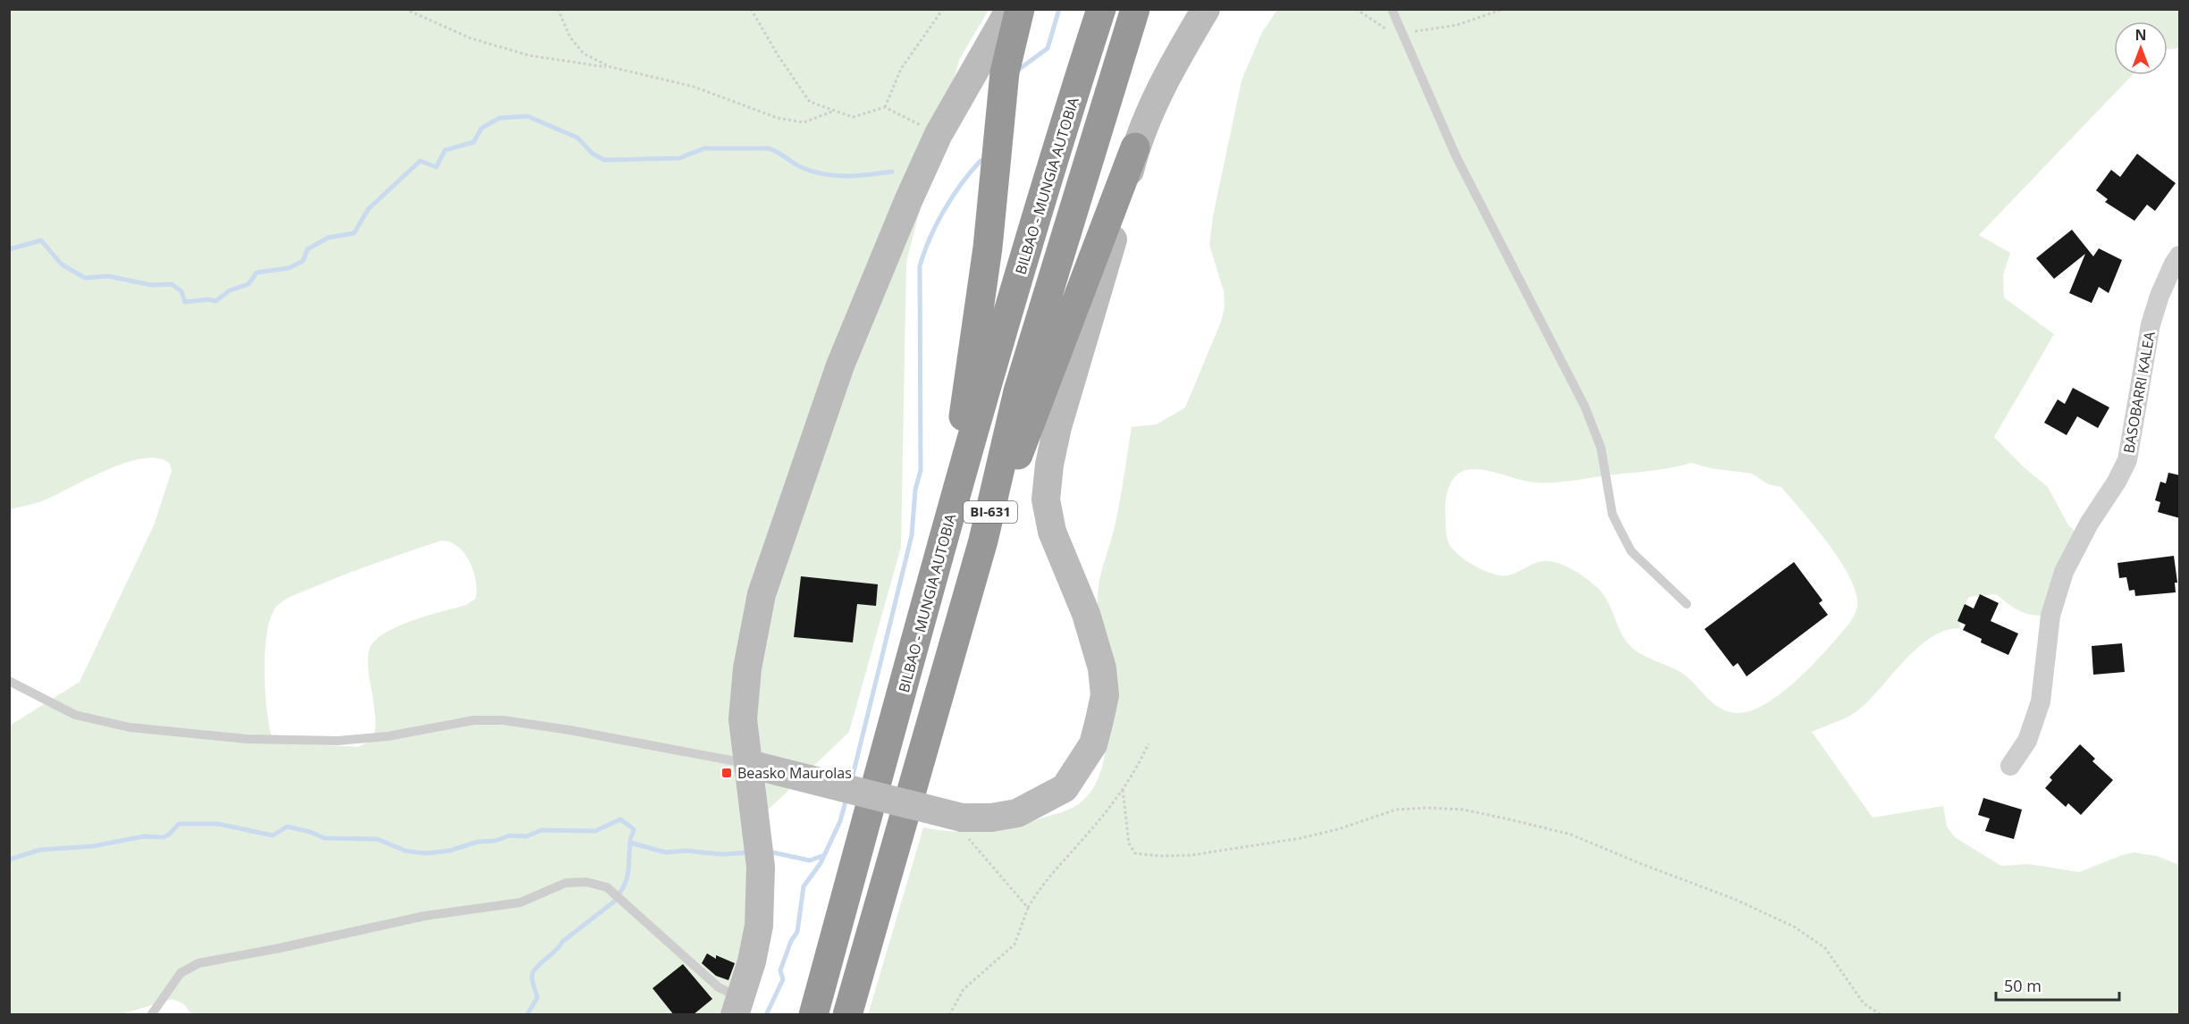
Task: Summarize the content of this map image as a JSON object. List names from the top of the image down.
{
  "streets": {
    "highway": ["BILBAO - MUNGIA AUTOBIA", "BI-631"],
    "street": ["BASOBARRI KALEA"]
  },
  "places": {
    "transit": ["Beasko Maurolas"]
  },
  "scale_bar": "50 m",
  "north": "top"
}
